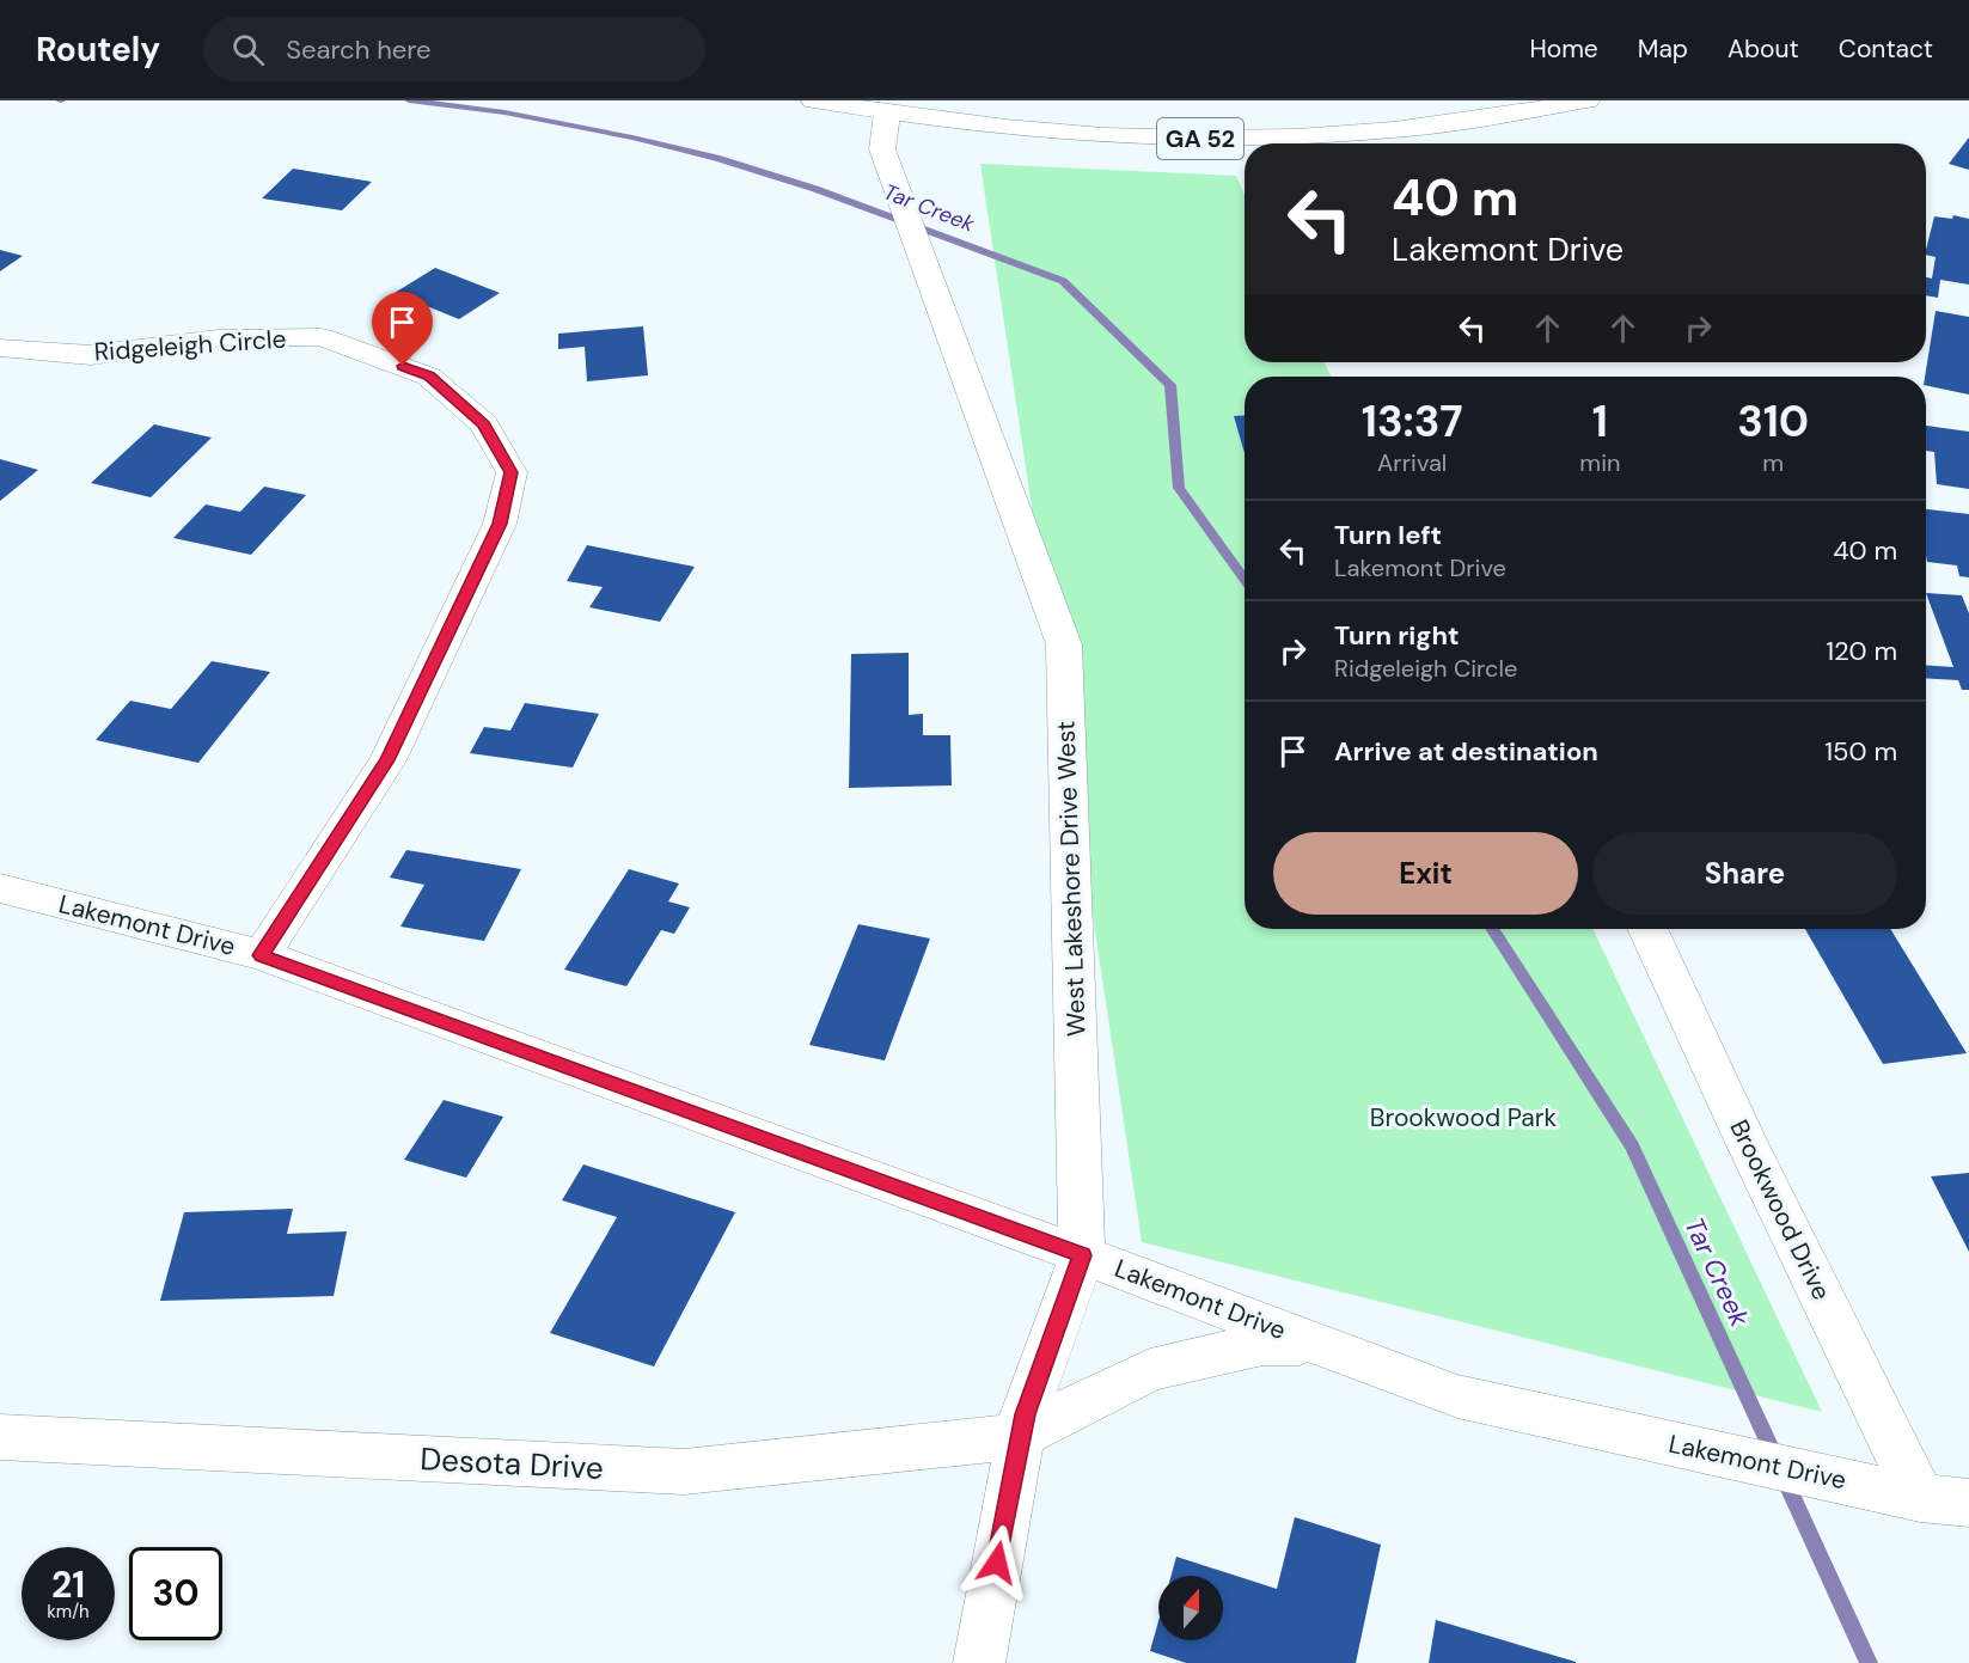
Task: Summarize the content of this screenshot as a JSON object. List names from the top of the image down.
{
  "streets": {
    "street": [
      "GA 52",
      "Ridgeleigh Circle",
      "West Lakeshore Drive West",
      "Lakemont Drive",
      "Brookwood Drive",
      "Desota Drive"
    ]
  },
  "crossings": [
    ["GA 52", "West Lakeshore Drive West"],
    ["Ridgeleigh Circle", "Lakemont Drive"],
    ["West Lakeshore Drive West", "Lakemont Drive"],
    ["West Lakeshore Drive West", "Desota Drive"],
    ["Lakemont Drive", "Brookwood Drive"]
  ],
  "water": ["Tar Creek"],
  "parks": ["Brookwood Park"],
  "north": "top",
  "page": {
    "header": "Routely",
    "search": "Search here",
    "nav": [
      "Home",
      "Map",
      "About",
      "Contact"
    ],
    "turn": ["40 m", "Lakemont Drive"],
    "eta": [
      "13:37",
      "Arrival",
      "1",
      "min",
      "310",
      "m"
    ],
    "list": [
      {
        "name": "Turn left",
        "note": "Lakemont Drive",
        "value": "40 m"
      },
      {
        "name": "Turn right",
        "note": "Ridgeleigh Circle",
        "value": "120 m"
      },
      {
        "name": "Arrive at destination",
        "value": "150 m"
      }
    ],
    "buttons": ["Exit", "Share"],
    "speed": "21 km/h",
    "limit": "30"
  }
}
